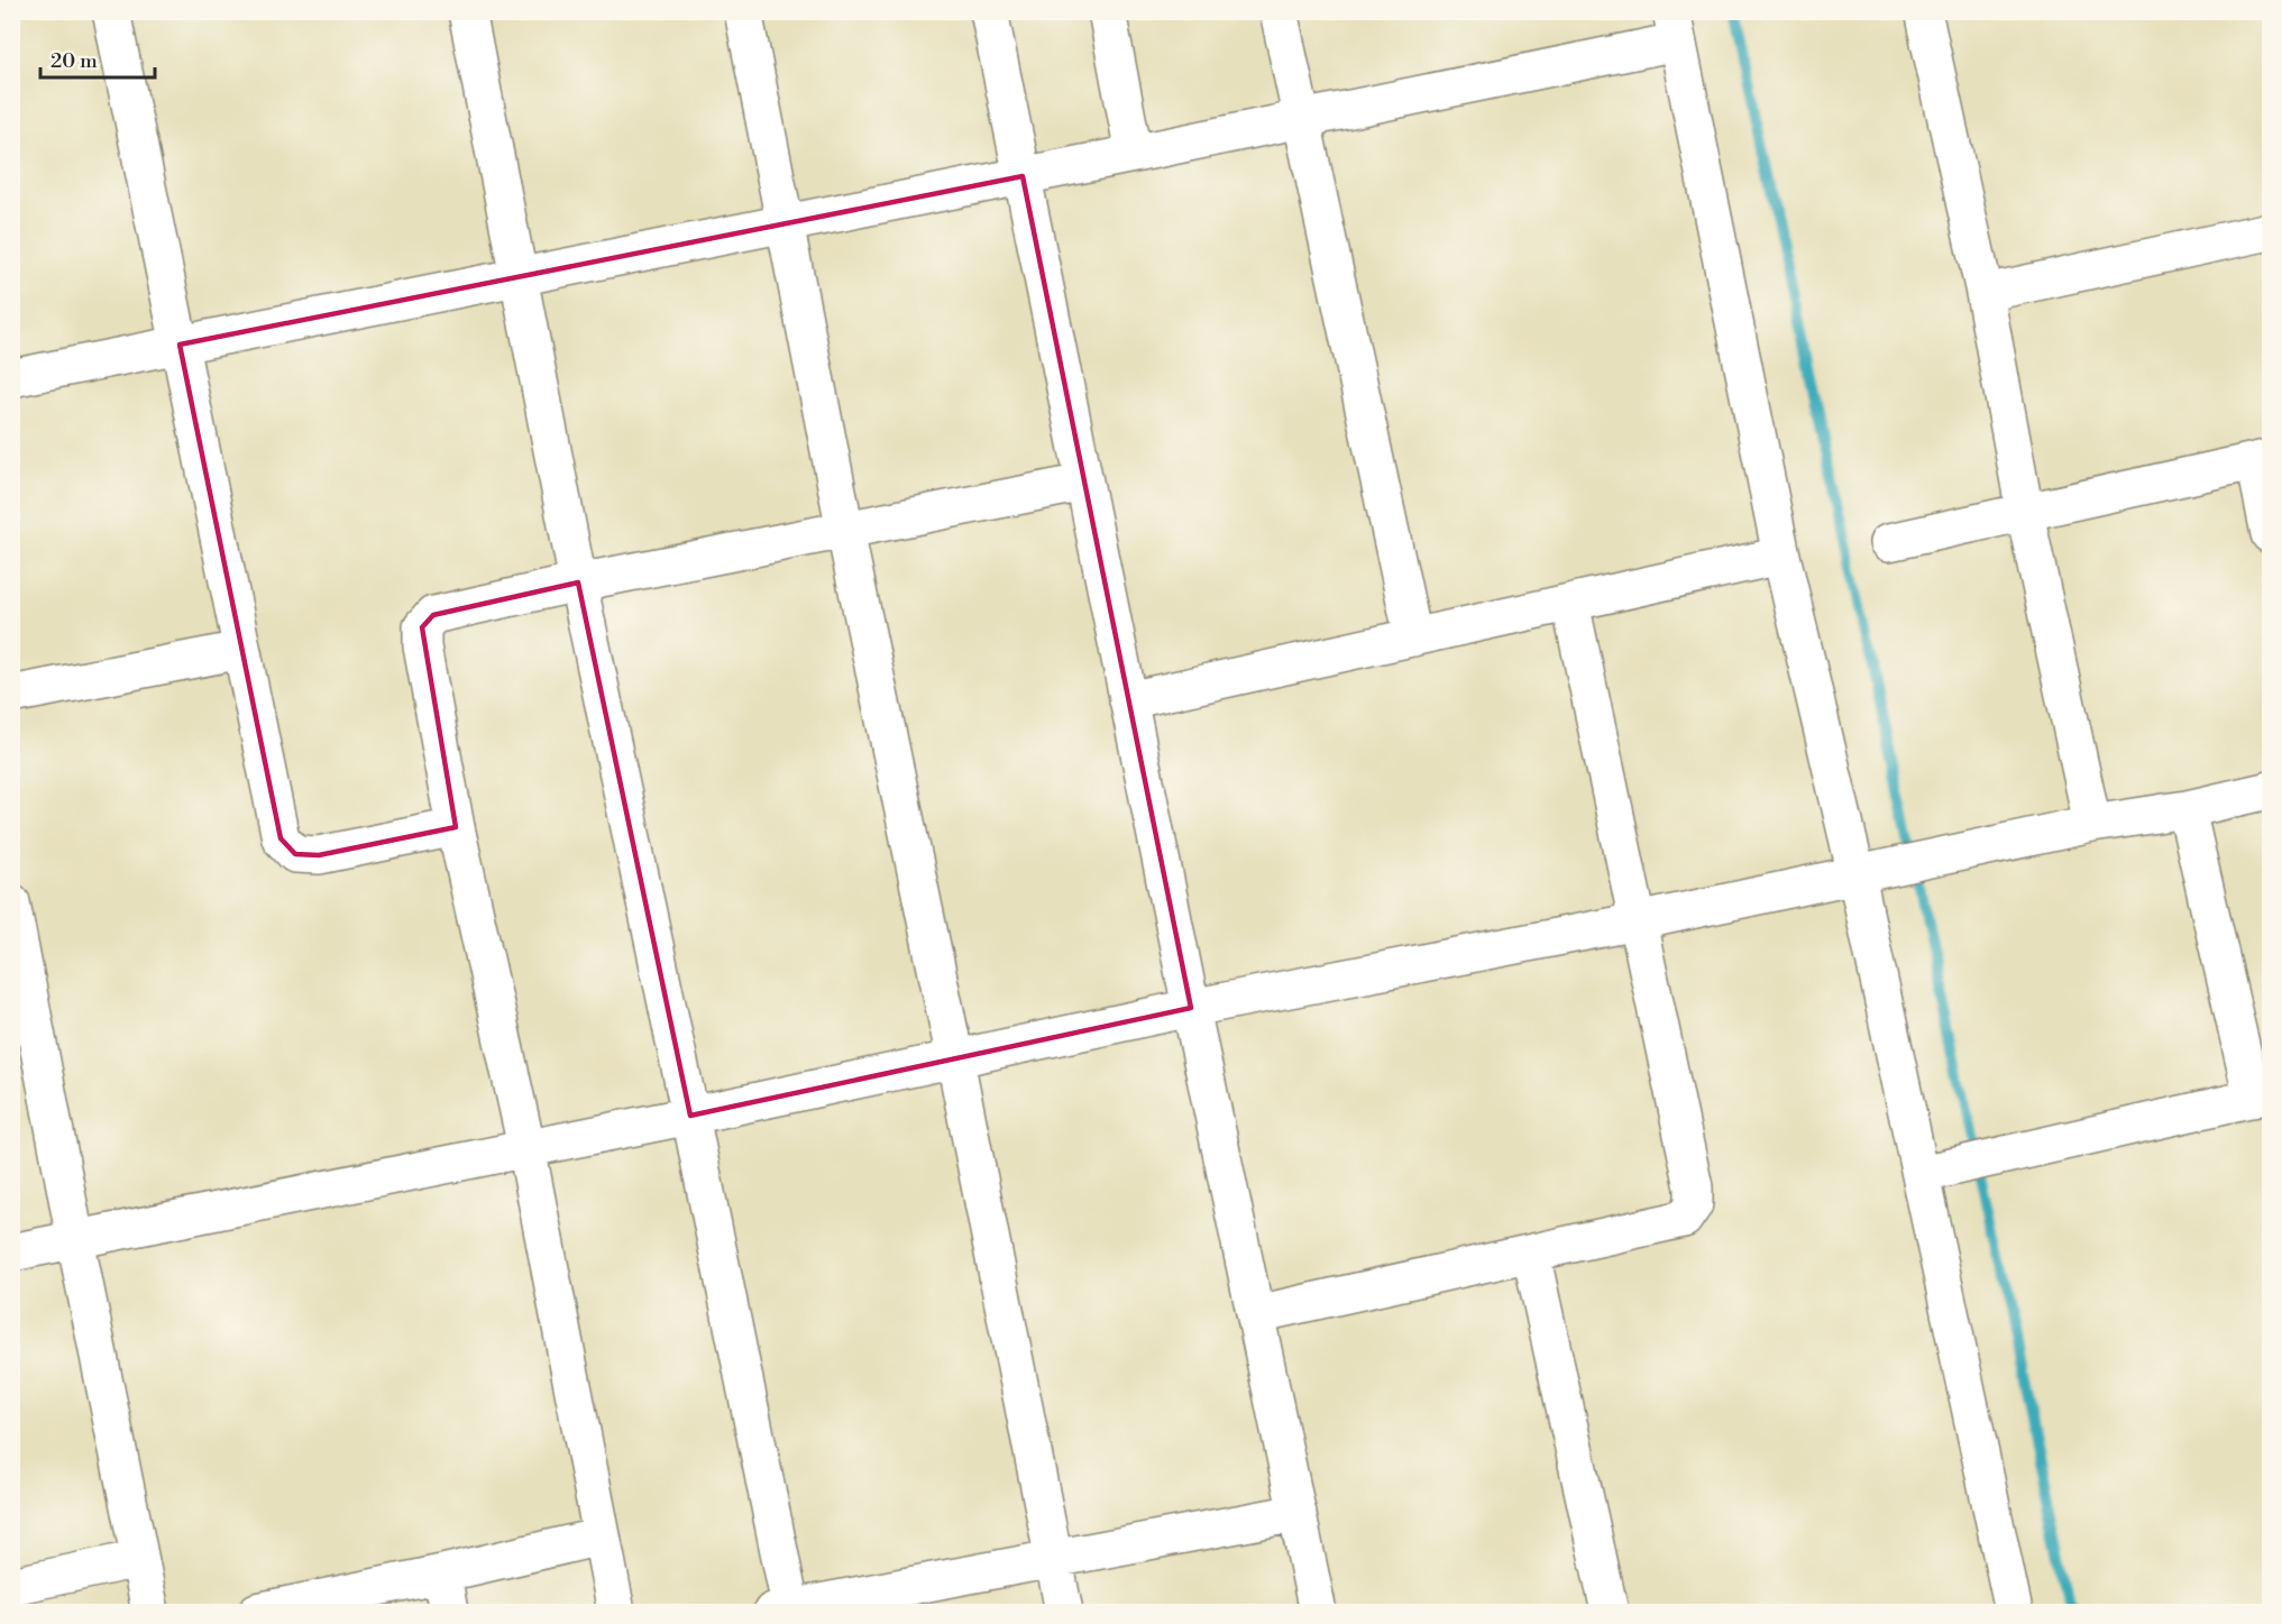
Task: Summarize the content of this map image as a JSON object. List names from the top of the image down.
{
  "scale_bar": "20 m"
}
